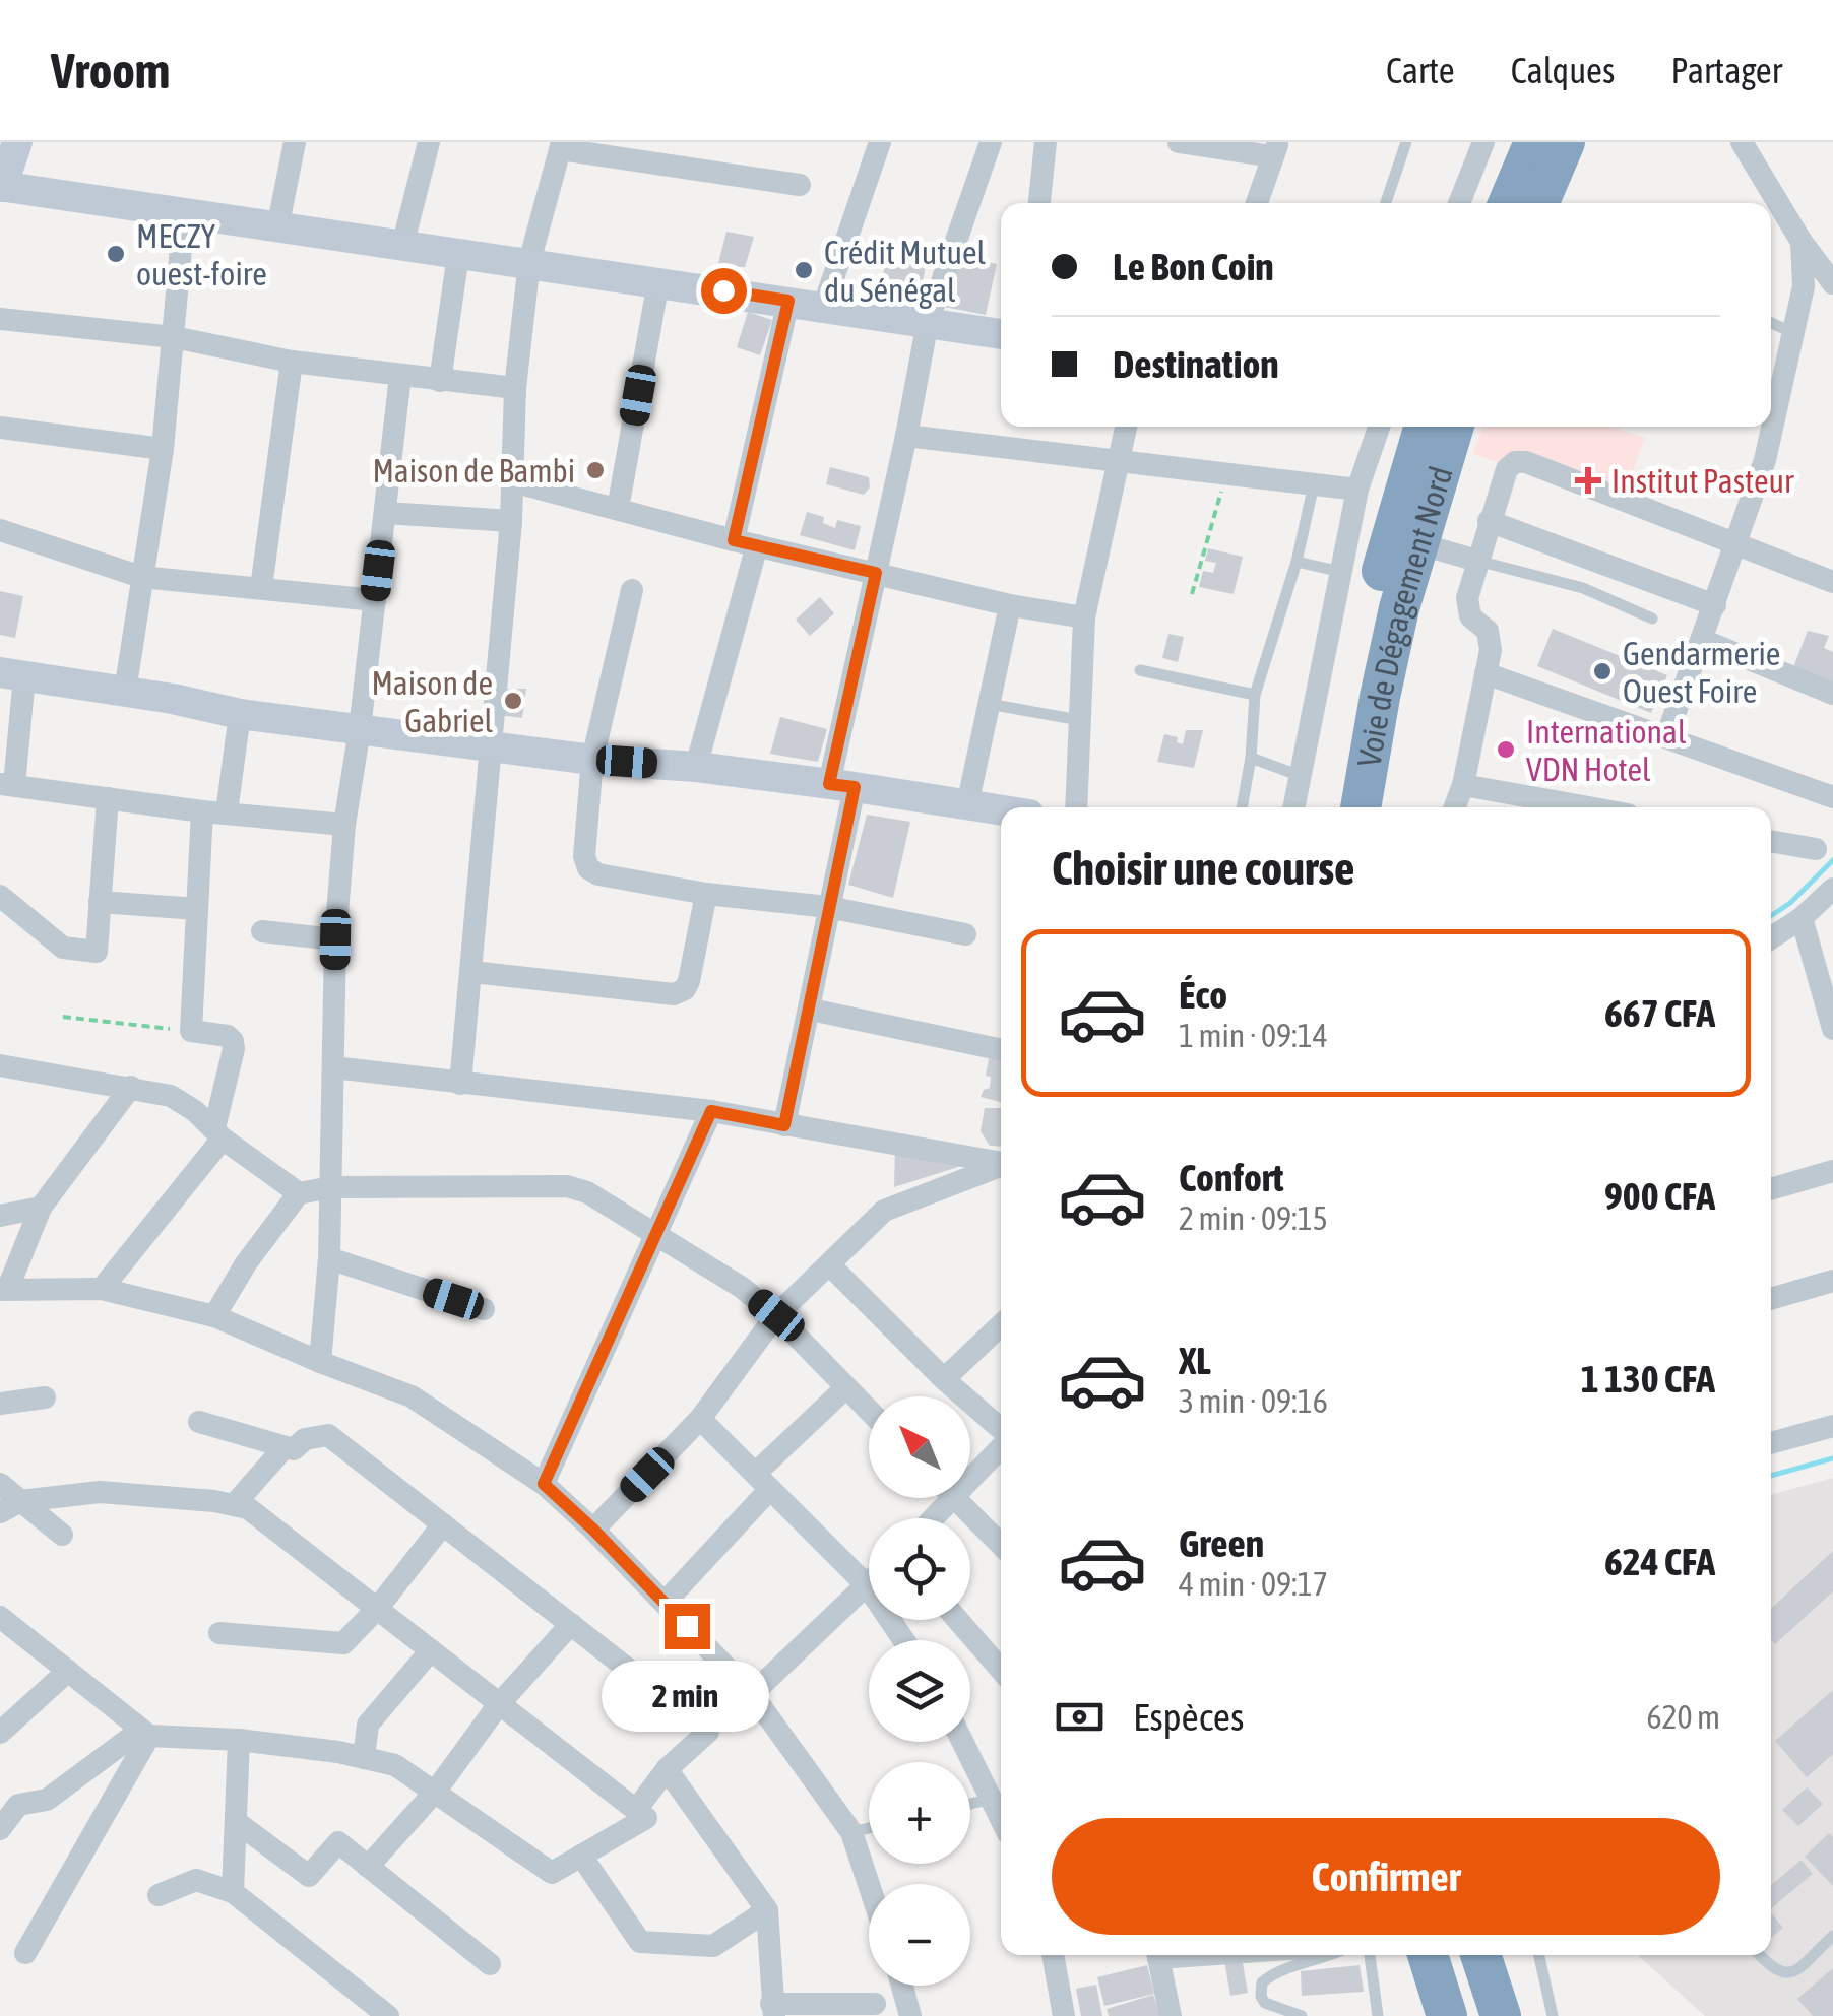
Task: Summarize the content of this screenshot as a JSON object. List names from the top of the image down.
{
  "streets": {
    "highway": ["Voie de Dégagement Nord"]
  },
  "places": {
    "other": [
      "MECZY ouest-foire",
      "Crédit Mutuel du Sénégal",
      "Maison de Bambi",
      "Gendarmerie Ouest Foire",
      "Maison de Gabriel",
      "International VDN Hotel"
    ],
    "health": ["Institut Pasteur"]
  },
  "north": "top left",
  "page": {
    "header": "Vroom",
    "nav": ["Carte", "Calques", "Partager"],
    "banner": ["Le Bon Coin", "Destination"],
    "heading": "Choisir une course",
    "list": [
      {
        "name": "Éco",
        "note": "1 min · 09:14",
        "value": "667 CFA"
      },
      {
        "name": "Confort",
        "note": "2 min · 09:15",
        "value": "900 CFA"
      },
      {
        "name": "XL",
        "note": "3 min · 09:16",
        "value": "1 130 CFA"
      },
      {
        "name": "Green",
        "note": "4 min · 09:17",
        "value": "624 CFA"
      }
    ],
    "map_buttons": ["+", "−"],
    "bubble": "2 min",
    "pay": ["Espèces", "620 m"],
    "buttons": "Confirmer"
  }
}
